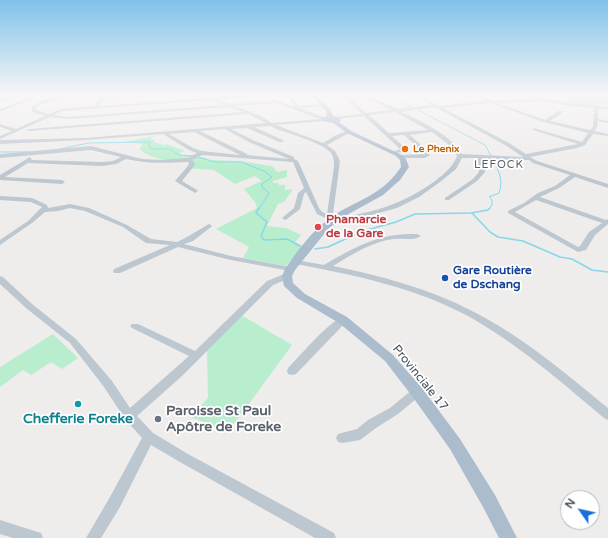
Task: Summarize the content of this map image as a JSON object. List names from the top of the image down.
{
  "streets": {
    "main road": ["Provinciale 17"]
  },
  "districts": ["LEFOCK"],
  "places": [
    "Le Phenix",
    "Phamarcie de la Gare",
    "Gare Routière de Dschang",
    "Chefferie Foreke",
    "Paroisse St Paul Apôtre de Foreke"
  ],
  "north": "top left"
}
